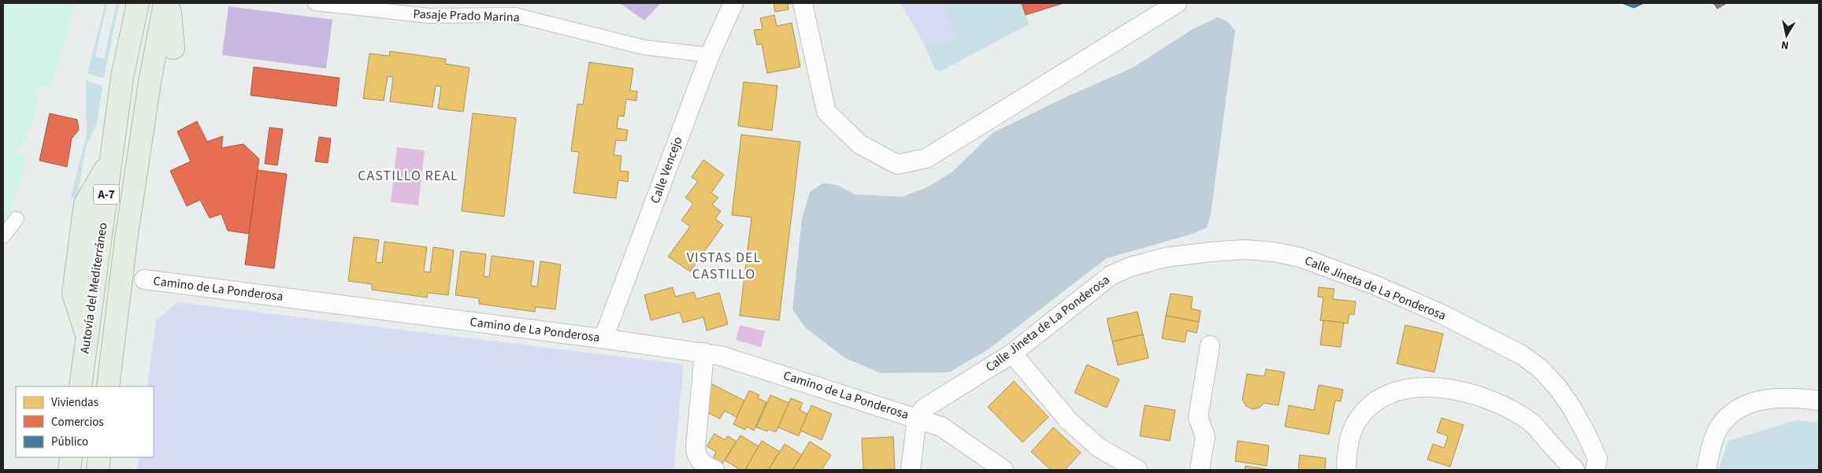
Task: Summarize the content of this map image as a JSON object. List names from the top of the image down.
{
  "streets": {
    "highway": ["A-7", "Autovía del Mediterráneo"],
    "street": [
      "Pasaje Prado Marina",
      "Calle Vencejo",
      "Calle Jineta de La Ponderosa",
      "Camino de La Ponderosa"
    ]
  },
  "crossings": [
    ["Pasaje Prado Marina", "Calle Vencejo"],
    ["Calle Vencejo", "Camino de La Ponderosa"],
    ["Calle Jineta de La Ponderosa", "Camino de La Ponderosa"]
  ],
  "districts": ["CASTILLO REAL", "VISTAS DEL CASTILLO"],
  "legend": ["Viviendas", "Comercios", "Público"],
  "north": "bottom"
}
